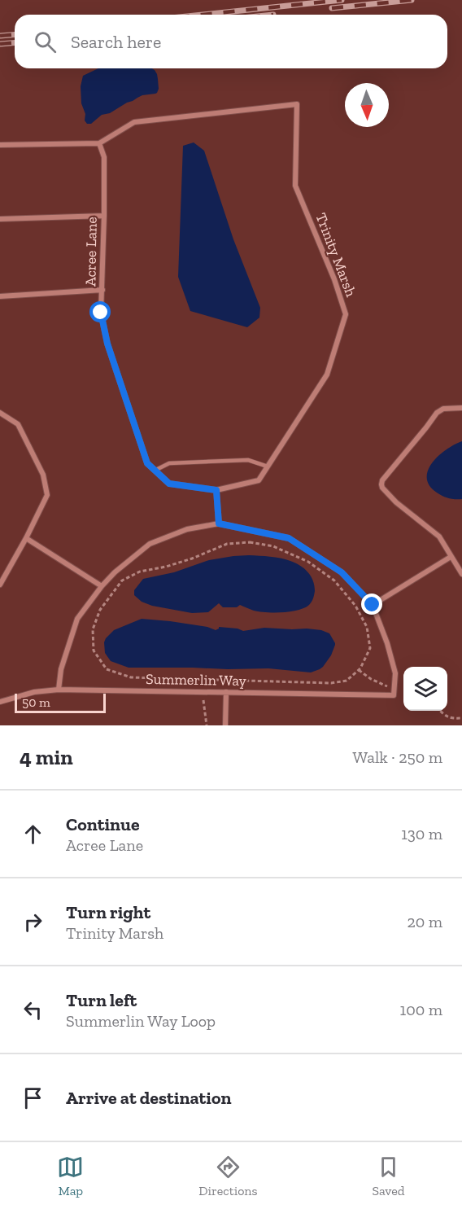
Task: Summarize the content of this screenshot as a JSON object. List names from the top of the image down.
{
  "streets": {
    "street": ["Acree Lane", "Trinity Marsh", "Summerlin Way"]
  },
  "crossings": [
    ["Acree Lane", "Trinity Marsh"]
  ],
  "scale_bar": "50 m",
  "north": "bottom",
  "page": {
    "search": "Search here",
    "scale": "50 m",
    "heading": ["4 min", "Walk · 250 m"],
    "list": [
      ["Continue", "Acree Lane", "130 m"],
      ["Turn right", "Trinity Marsh", "20 m"],
      ["Turn left", "Summerlin Way Loop", "100 m"],
      "Arrive at destination"
    ],
    "nav": ["Map", "Directions", "Saved"]
  }
}
